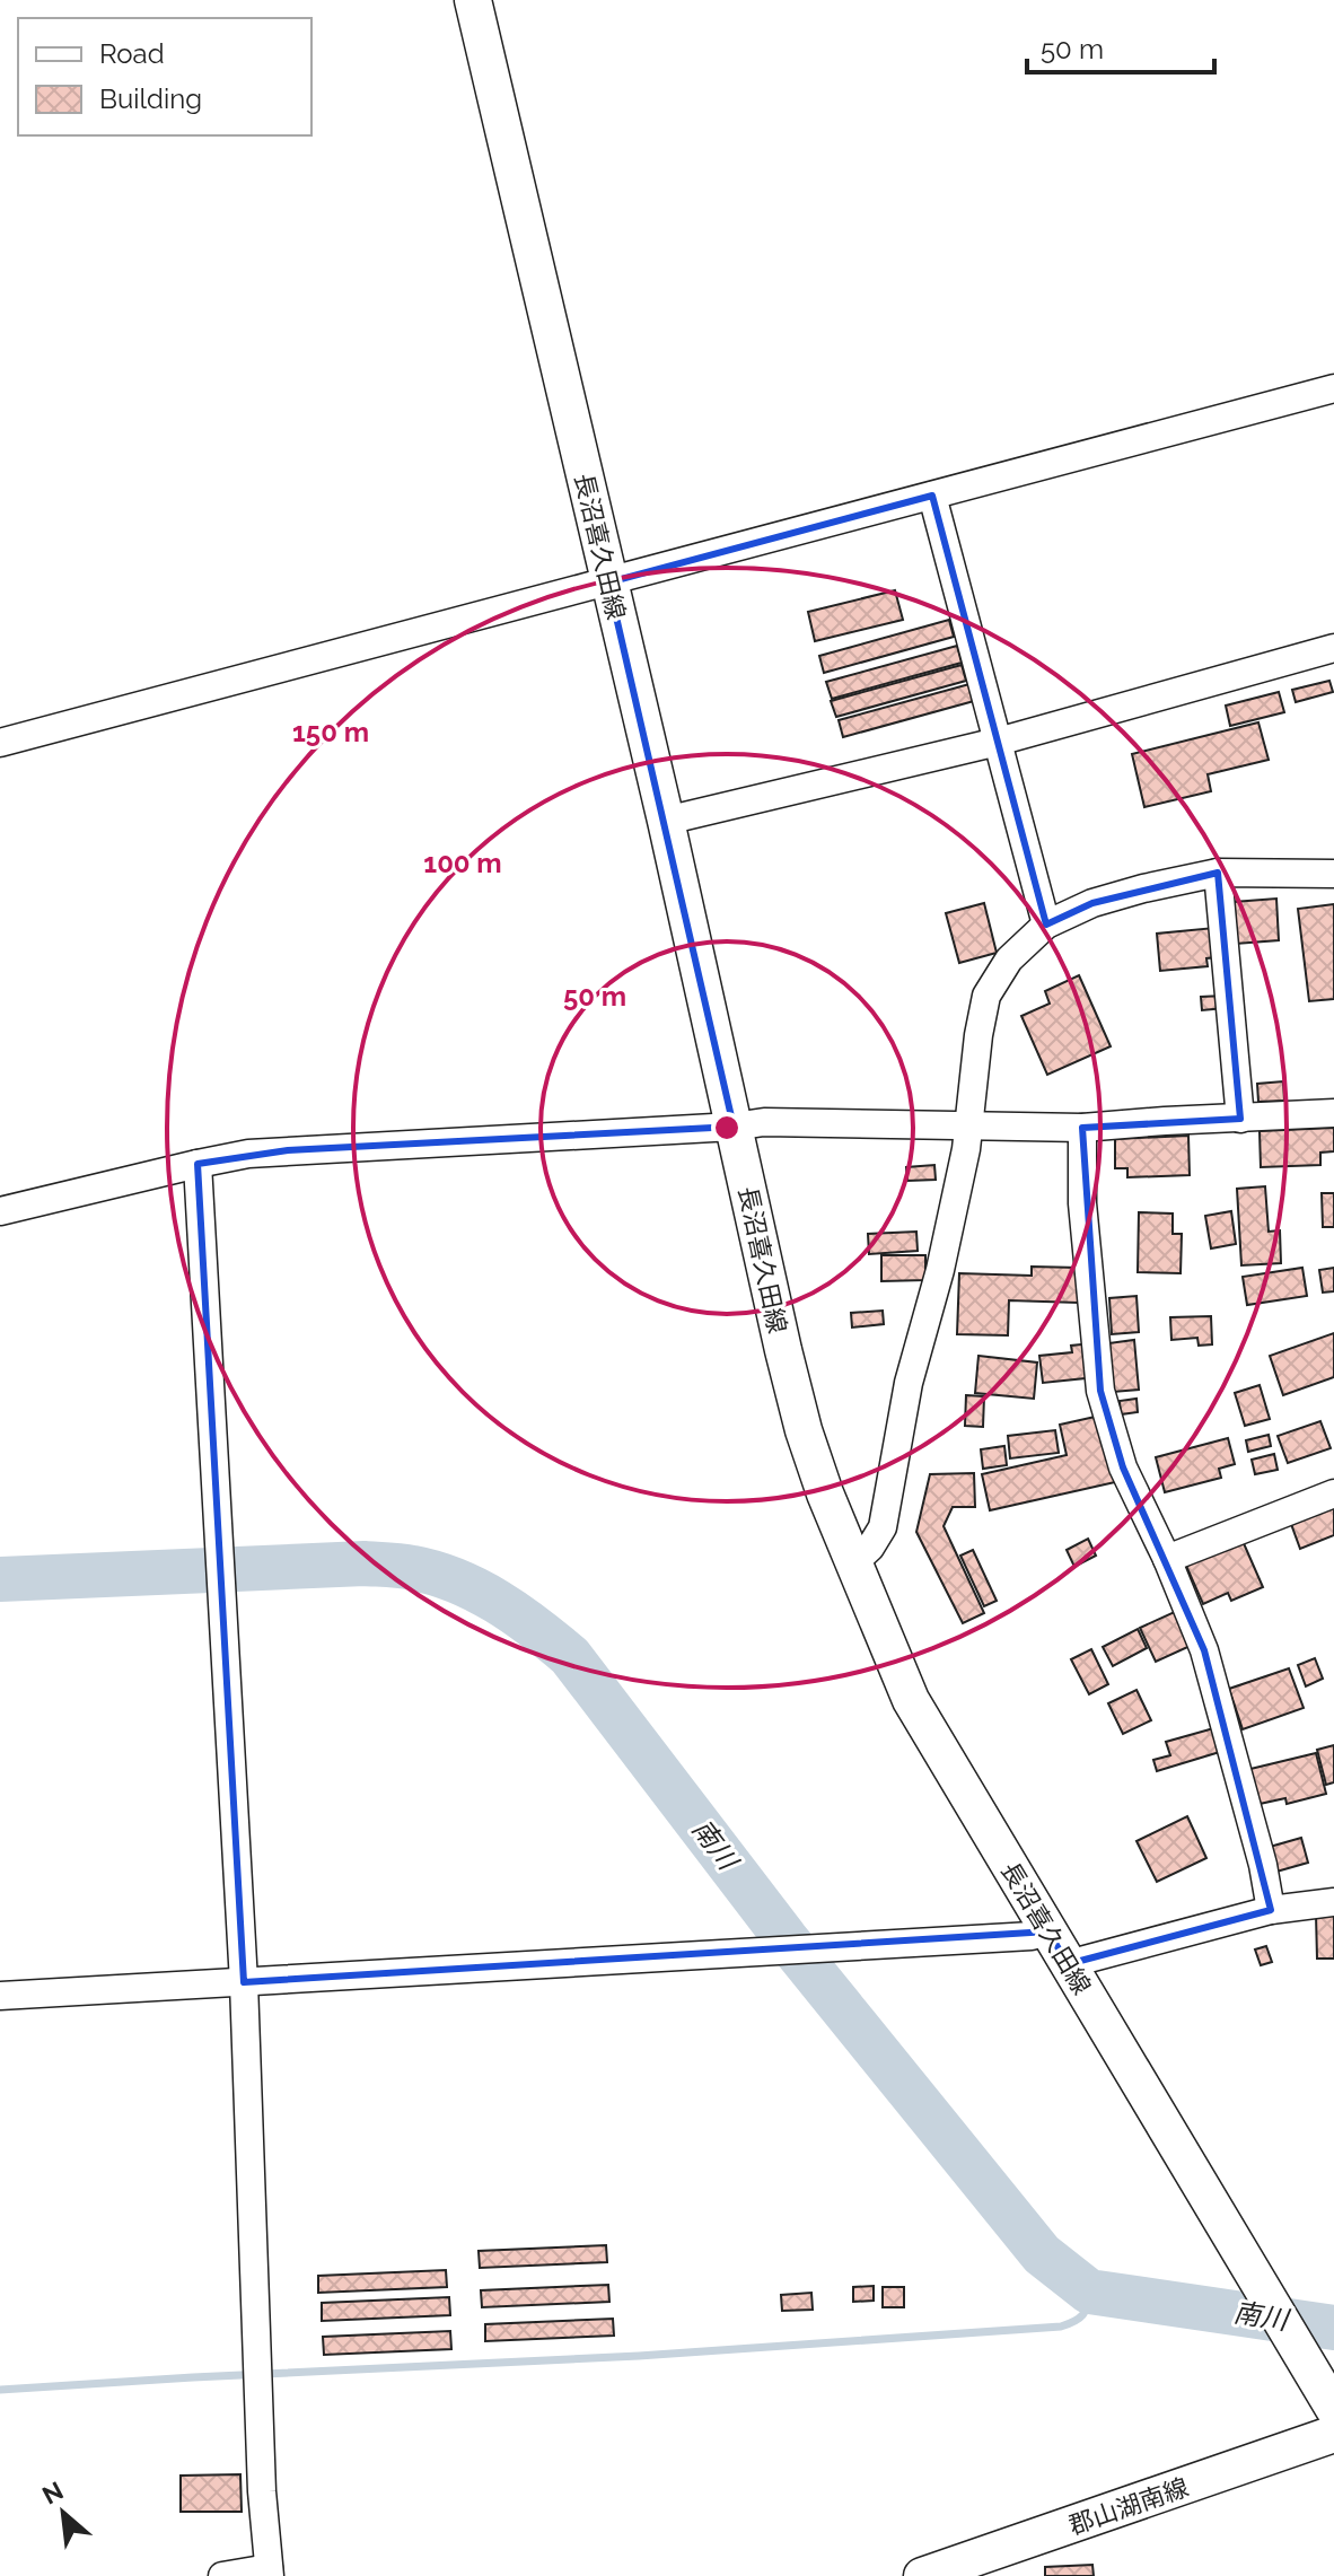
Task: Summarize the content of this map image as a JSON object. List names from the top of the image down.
{
  "streets": {
    "main road": ["長沼喜久田線", "郡山湖南線"]
  },
  "crossings": [
    ["長沼喜久田線", "郡山湖南線"]
  ],
  "water": ["南川"],
  "legend": ["Road", "Building"],
  "scale_bar": "50 m",
  "north": "top left",
  "rings": ["150 m", "100 m", "50 m"]
}
